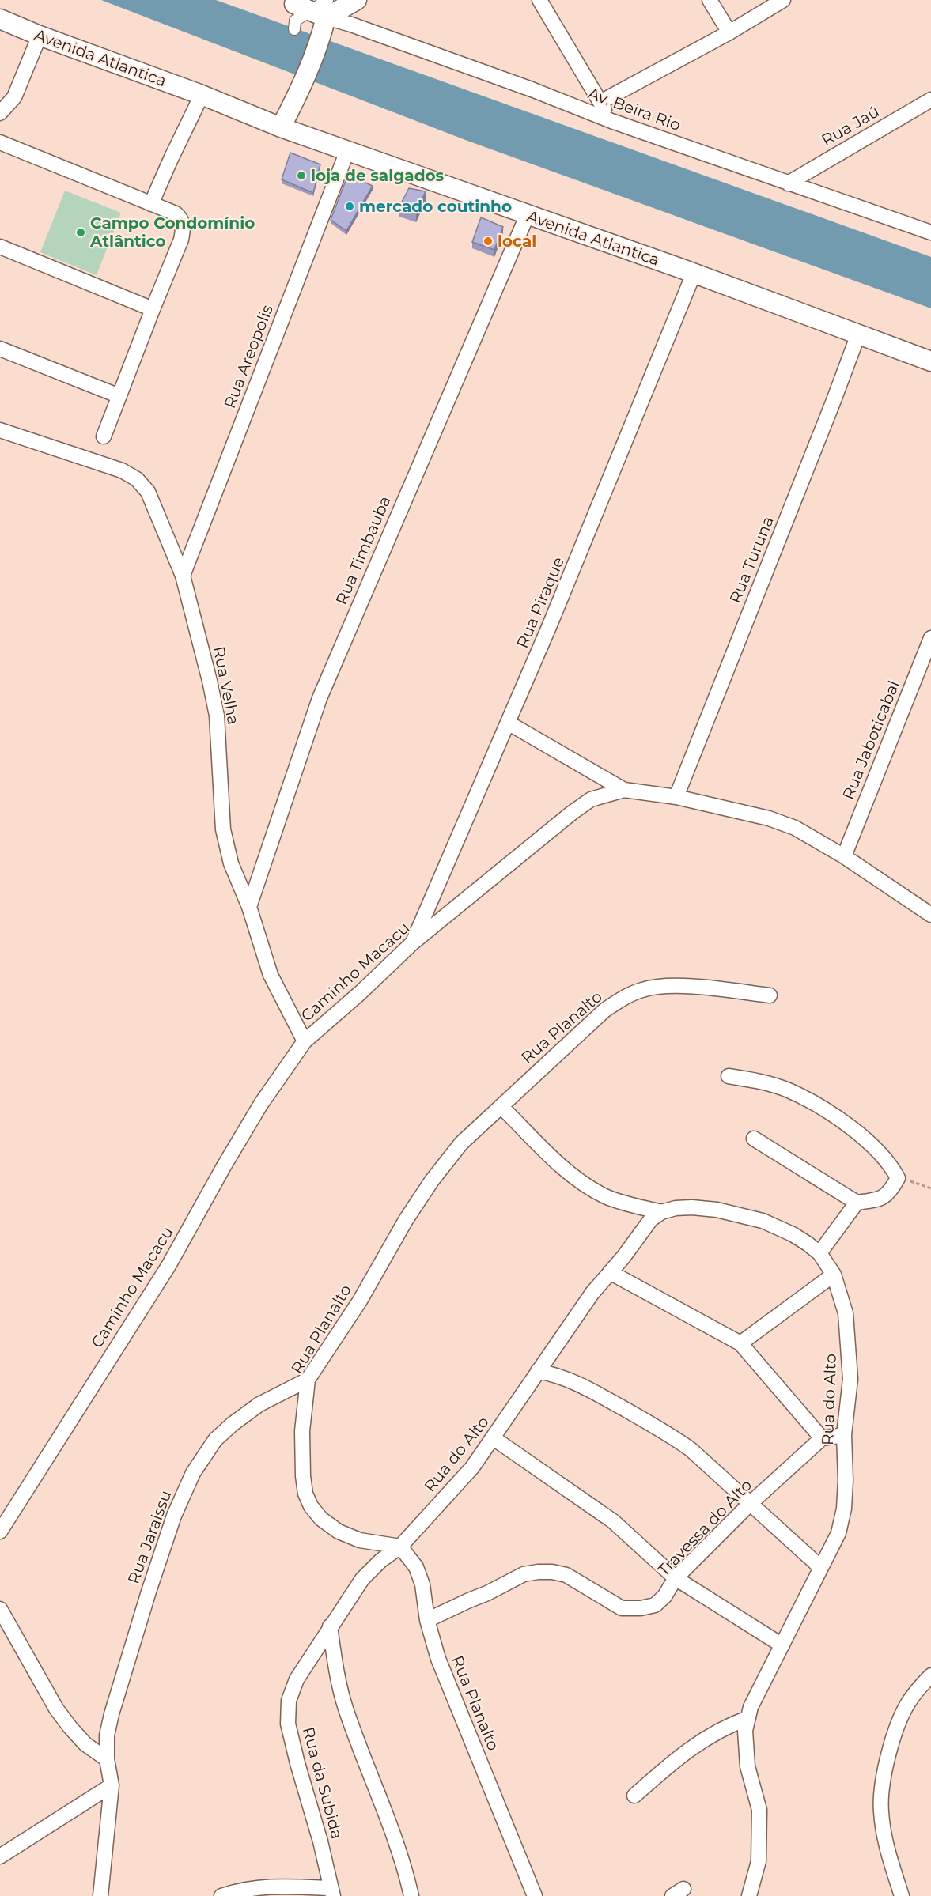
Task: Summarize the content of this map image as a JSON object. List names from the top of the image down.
{
  "streets": {
    "street": [
      "Avenida Atlantica",
      "Av. Beira Rio",
      "Rua Jaú",
      "Rua Areopolis",
      "Rua Timbauba",
      "Rua Turuna",
      "Rua Piraque",
      "Rua Velha",
      "Rua Jaboticabal",
      "Caminho Macacu",
      "Rua Planalto",
      "Rua do Alto",
      "Travessa do Alto",
      "Rua Jaraissu",
      "Rua da Subida"
    ]
  },
  "crossings": [
    ["Avenida Atlantica", "Rua Areopolis"],
    ["Avenida Atlantica", "Rua Timbauba"],
    ["Avenida Atlantica", "Rua Turuna"],
    ["Avenida Atlantica", "Rua Piraque"],
    ["Av. Beira Rio", "Rua Jaú"],
    ["Rua Areopolis", "Rua Velha"],
    ["Rua Timbauba", "Rua Velha"],
    ["Rua Turuna", "Caminho Macacu"],
    ["Rua Piraque", "Caminho Macacu"],
    ["Rua Velha", "Caminho Macacu"],
    ["Rua Jaboticabal", "Caminho Macacu"],
    ["Rua Planalto", "Rua do Alto"],
    ["Rua Planalto", "Travessa do Alto"],
    ["Rua Planalto", "Rua Jaraissu"],
    ["Rua Planalto", "Rua da Subida"],
    ["Rua do Alto", "Rua da Subida"]
  ],
  "places": [
    "loja de salgados",
    "mercado coutinho",
    "Campo Condomínio Atlântico",
    "local"
  ]
}
